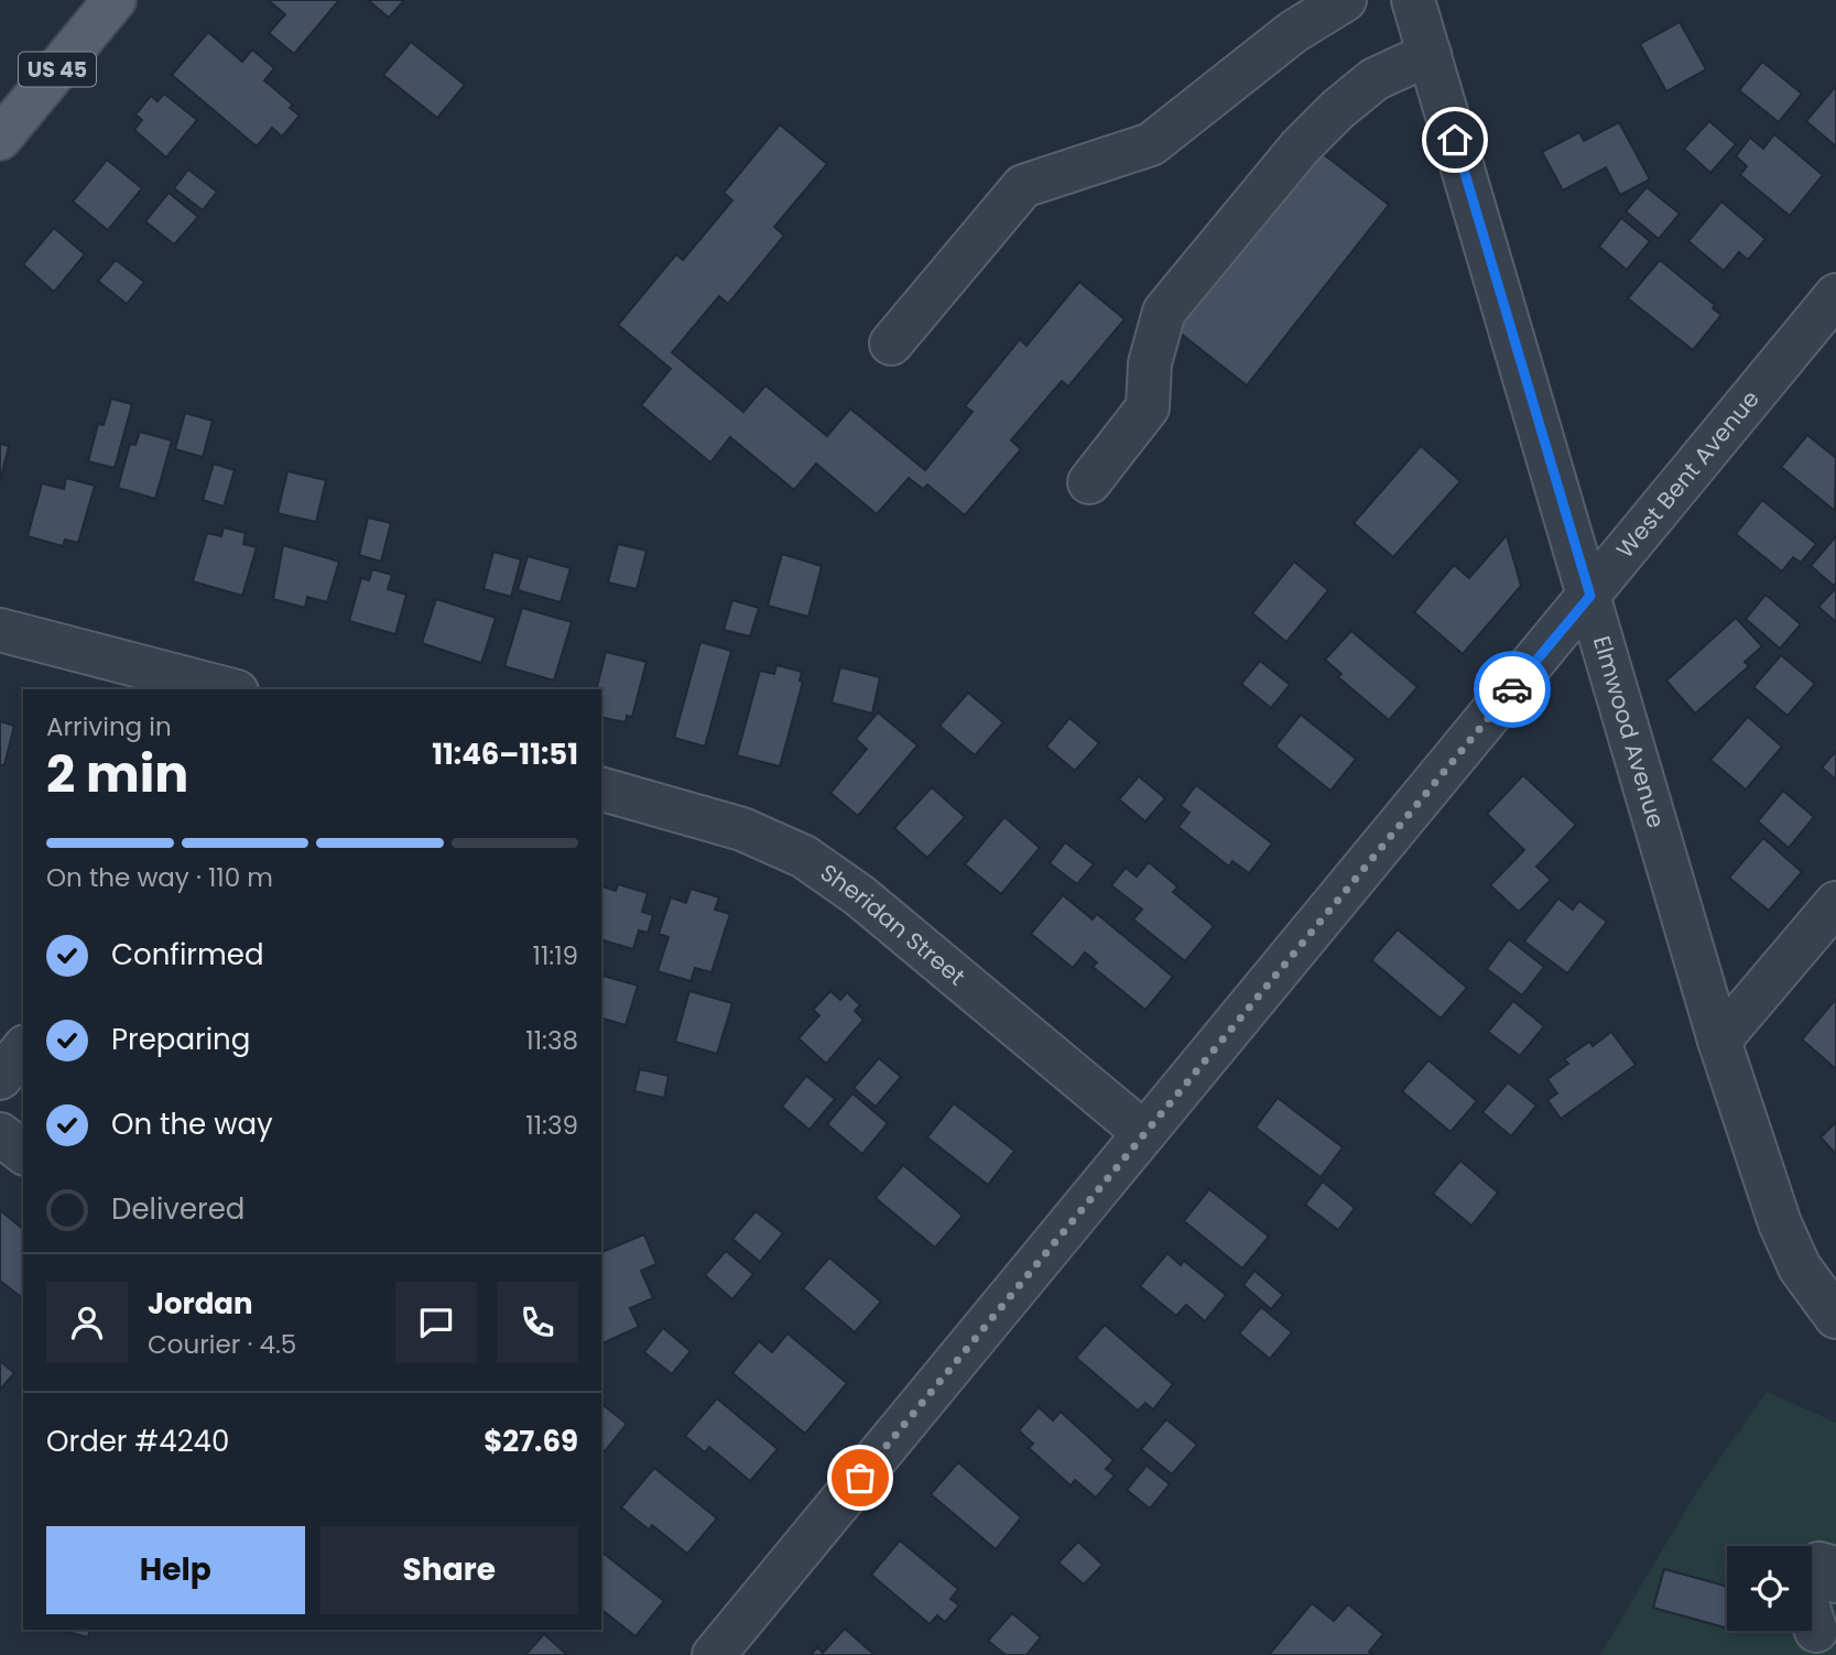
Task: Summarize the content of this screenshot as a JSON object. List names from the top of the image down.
{
  "streets": {
    "main road": ["US 45"],
    "street": ["West Bent Avenue", "Elmwood Avenue", "Sheridan Street"]
  },
  "crossings": [
    ["West Bent Avenue", "Elmwood Avenue"],
    ["West Bent Avenue", "Sheridan Street"]
  ],
  "page": {
    "heading": ["2 min", "Arriving in", "11:46–11:51"],
    "panel": [
      "Jordan",
      "Courier · 4.5",
      "Order #4240",
      "$27.69"
    ],
    "bar": "On the way · 110 m",
    "list": [
      ["Confirmed", "11:19"],
      ["Preparing", "11:38"],
      ["On the way", "11:39"],
      "Delivered"
    ],
    "buttons": ["Help", "Share"]
  }
}
